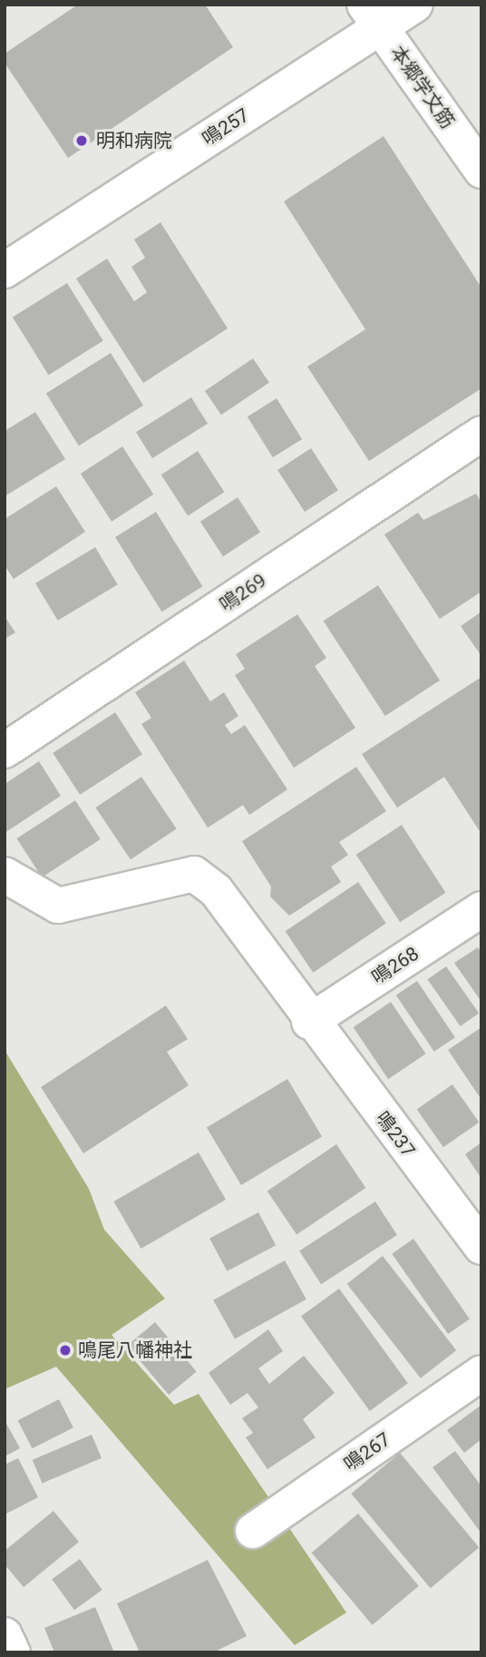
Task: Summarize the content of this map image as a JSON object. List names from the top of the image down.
{
  "streets": {
    "street": [
      "本郷学文筋",
      "鳴257",
      "鳴269",
      "鳴268",
      "鳴237",
      "鳴267"
    ]
  },
  "crossings": [
    ["本郷学文筋", "鳴257"],
    ["鳴268", "鳴237"]
  ],
  "places": ["明和病院", "鳴尾八幡神社"]
}
